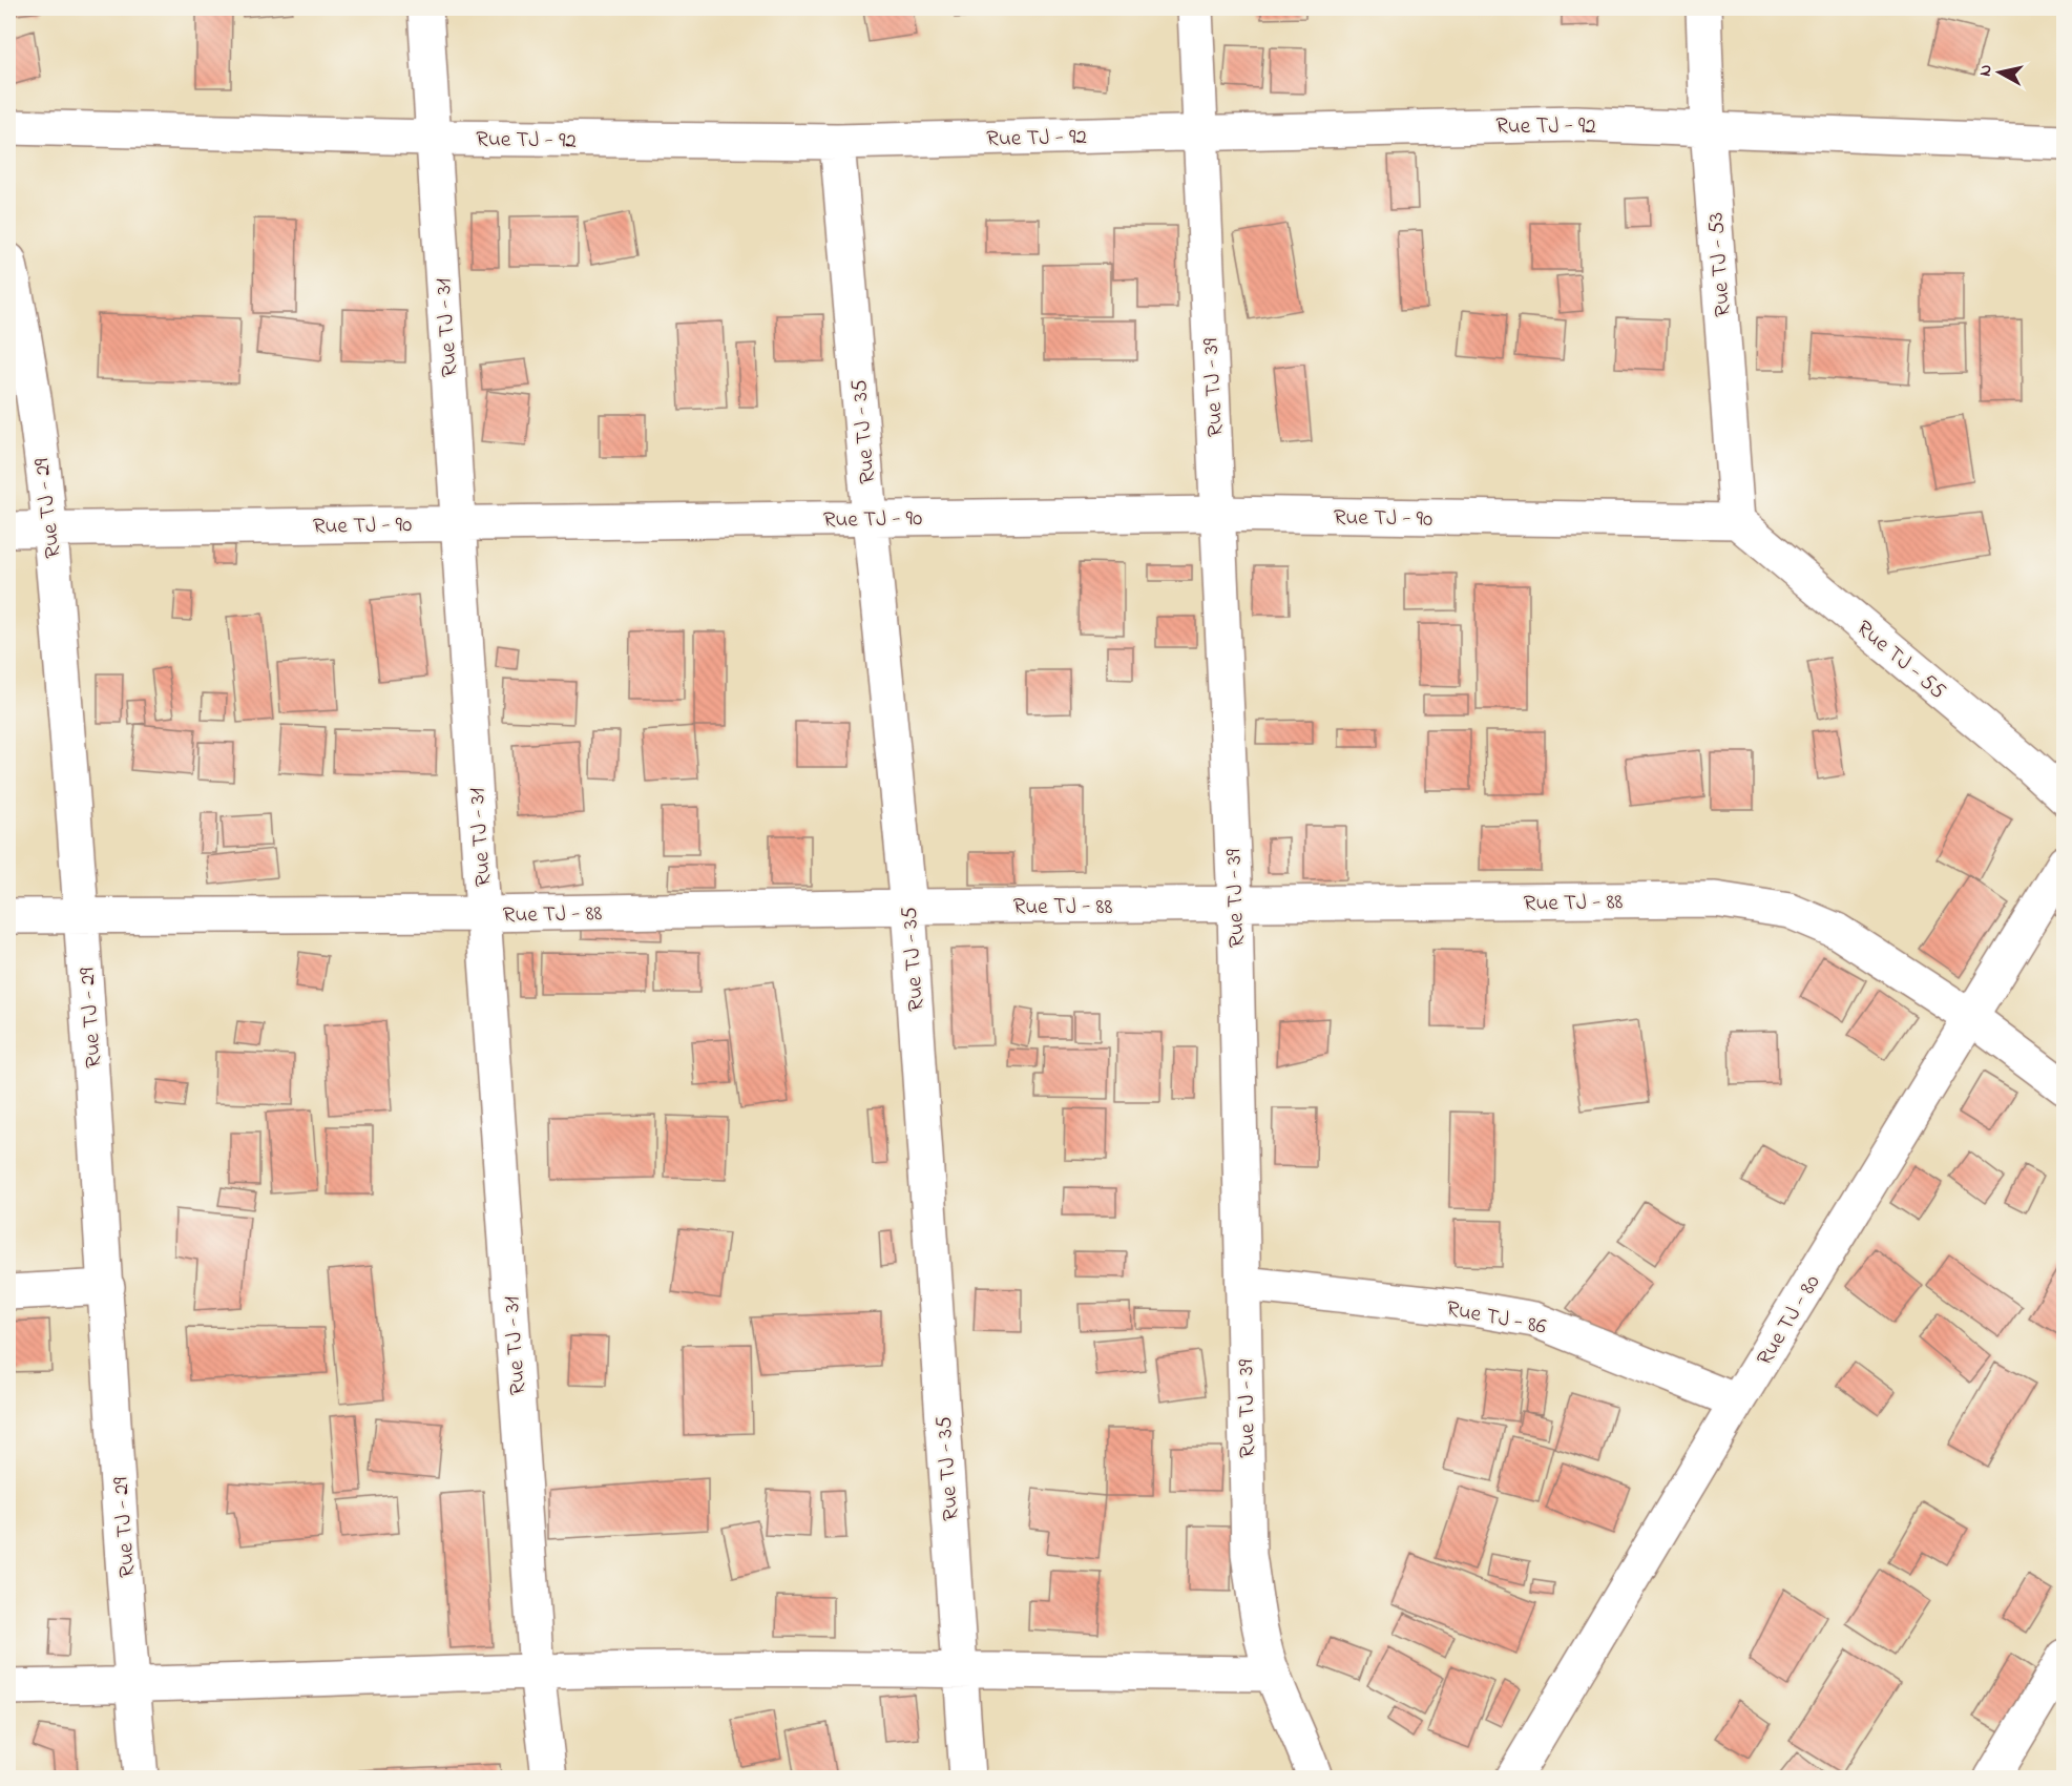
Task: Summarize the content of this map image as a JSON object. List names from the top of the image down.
{
  "streets": {
    "street": [
      "Rue TJ - 92",
      "Rue TJ - 53",
      "Rue TJ - 31",
      "Rue TJ - 39",
      "Rue TJ - 35",
      "Rue TJ - 29",
      "Rue TJ - 90",
      "Rue TJ - 55",
      "Rue TJ - 88",
      "Rue TJ - 86",
      "Rue TJ - 80"
    ]
  },
  "crossings": [
    ["Rue TJ - 92", "Rue TJ - 53"],
    ["Rue TJ - 92", "Rue TJ - 31"],
    ["Rue TJ - 92", "Rue TJ - 39"],
    ["Rue TJ - 92", "Rue TJ - 35"],
    ["Rue TJ - 53", "Rue TJ - 90"],
    ["Rue TJ - 53", "Rue TJ - 55"],
    ["Rue TJ - 31", "Rue TJ - 90"],
    ["Rue TJ - 31", "Rue TJ - 88"],
    ["Rue TJ - 39", "Rue TJ - 90"],
    ["Rue TJ - 39", "Rue TJ - 88"],
    ["Rue TJ - 39", "Rue TJ - 86"],
    ["Rue TJ - 35", "Rue TJ - 90"],
    ["Rue TJ - 35", "Rue TJ - 88"],
    ["Rue TJ - 29", "Rue TJ - 90"],
    ["Rue TJ - 29", "Rue TJ - 88"],
    ["Rue TJ - 90", "Rue TJ - 55"],
    ["Rue TJ - 88", "Rue TJ - 80"],
    ["Rue TJ - 86", "Rue TJ - 80"]
  ],
  "north": "left"
}
